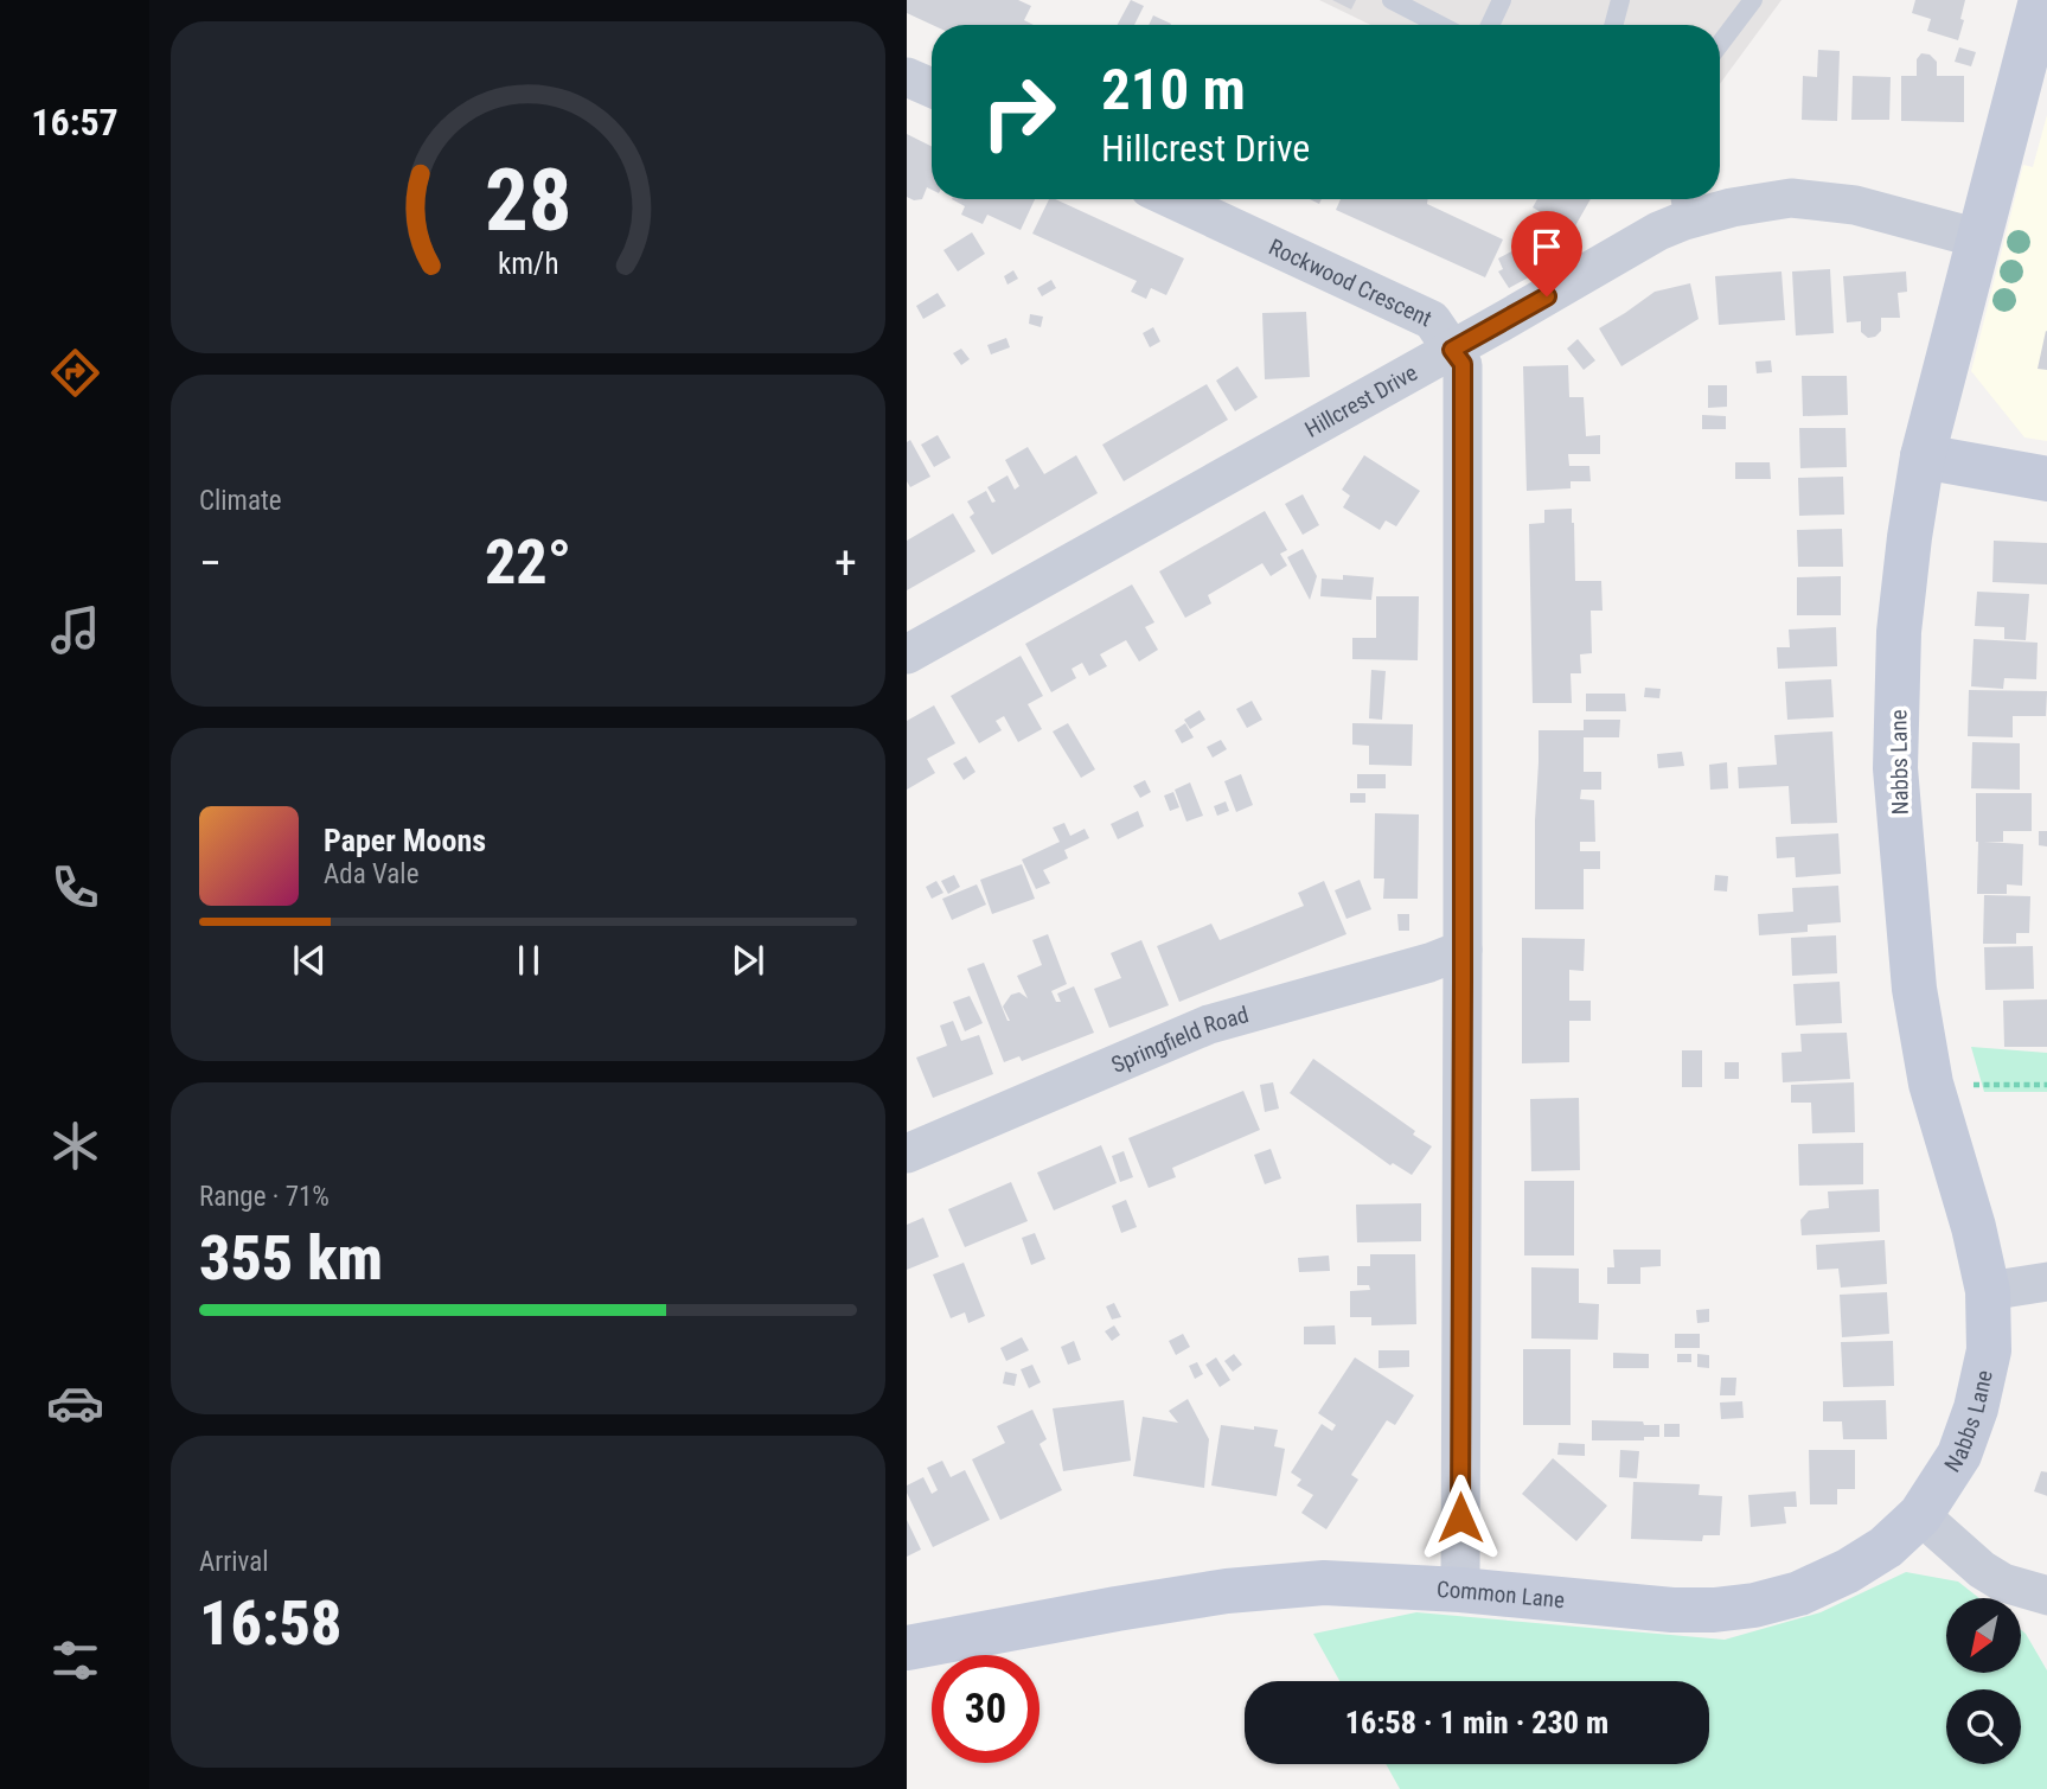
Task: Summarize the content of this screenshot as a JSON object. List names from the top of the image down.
{
  "streets": {
    "street": [
      "Rockwood Crescent",
      "Hillcrest Drive",
      "Nabbs Lane",
      "Springfield Road",
      "Common Lane"
    ]
  },
  "crossings": [
    ["Rockwood Crescent", "Hillcrest Drive"],
    ["Rockwood Crescent", "Springfield Road"],
    ["Rockwood Crescent", "Common Lane"],
    ["Hillcrest Drive", "Nabbs Lane"],
    ["Nabbs Lane", "Common Lane"]
  ],
  "north": "bottom left",
  "page": {
    "tabs": "16:57",
    "turn": ["210 m", "Hillcrest Drive"],
    "tile": [
      "Climate",
      ["Range · 71%", "355 km"],
      ["Arrival", "16:58"]
    ],
    "heat": ["−", "22°", "+"],
    "song": ["Paper Moons", "Ada Vale"],
    "limit": "30",
    "trip": "16:58 · 1 min · 230 m",
    "gauge": ["28", "km/h"]
  }
}
